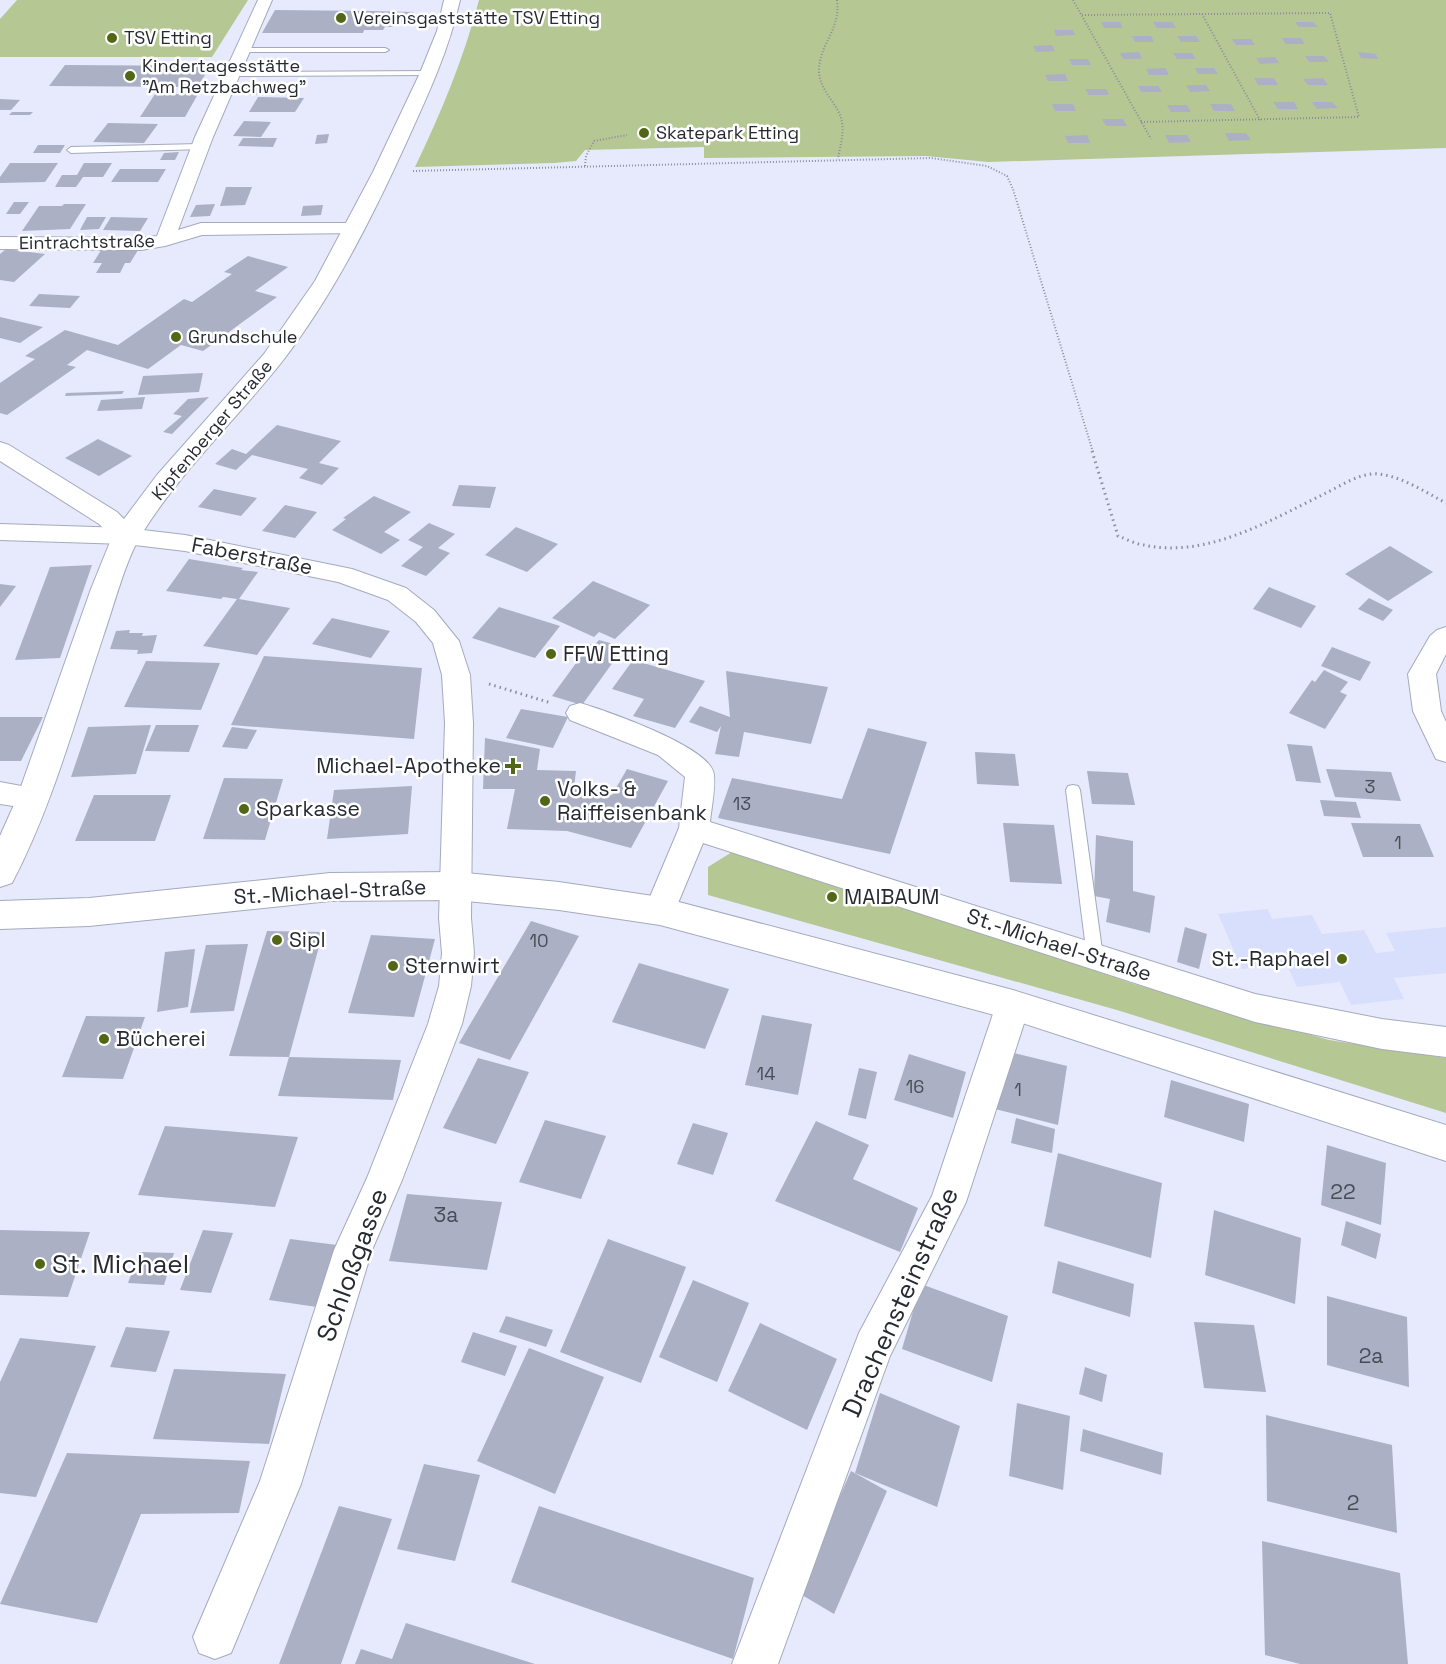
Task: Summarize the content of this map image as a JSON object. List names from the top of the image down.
{
  "streets": {
    "street": [
      "Eintrachtstraße",
      "Kipfenberger Straße",
      "Faberstraße",
      "St.-Michael-Straße",
      "Schloßgasse",
      "Drachensteinstraße"
    ]
  },
  "crossings": [
    ["Eintrachtstraße", "Kipfenberger Straße"],
    ["Kipfenberger Straße", "Faberstraße"],
    ["Faberstraße", "St.-Michael-Straße"],
    ["Faberstraße", "Schloßgasse"],
    ["St.-Michael-Straße", "Schloßgasse"],
    ["St.-Michael-Straße", "Drachensteinstraße"]
  ],
  "places": {
    "other": [
      "Vereinsgaststätte TSV Etting",
      "TSV Etting",
      "Kindertagesstätte \"Am Retzbachweg\"",
      "Skatepark Etting",
      "Grundschule",
      "FFW Etting",
      "Volks- & Raiffeisenbank",
      "Sparkasse",
      "MAIBAUM",
      "Sipl",
      "St.-Raphael",
      "Sternwirt",
      "Bücherei",
      "St. Michael"
    ],
    "health": ["Michael-Apotheke"]
  },
  "house_numbers": [
    "3",
    "13",
    "1",
    "10",
    "14",
    "16",
    "1",
    "22",
    "3a",
    "2a",
    "2"
  ]
}
